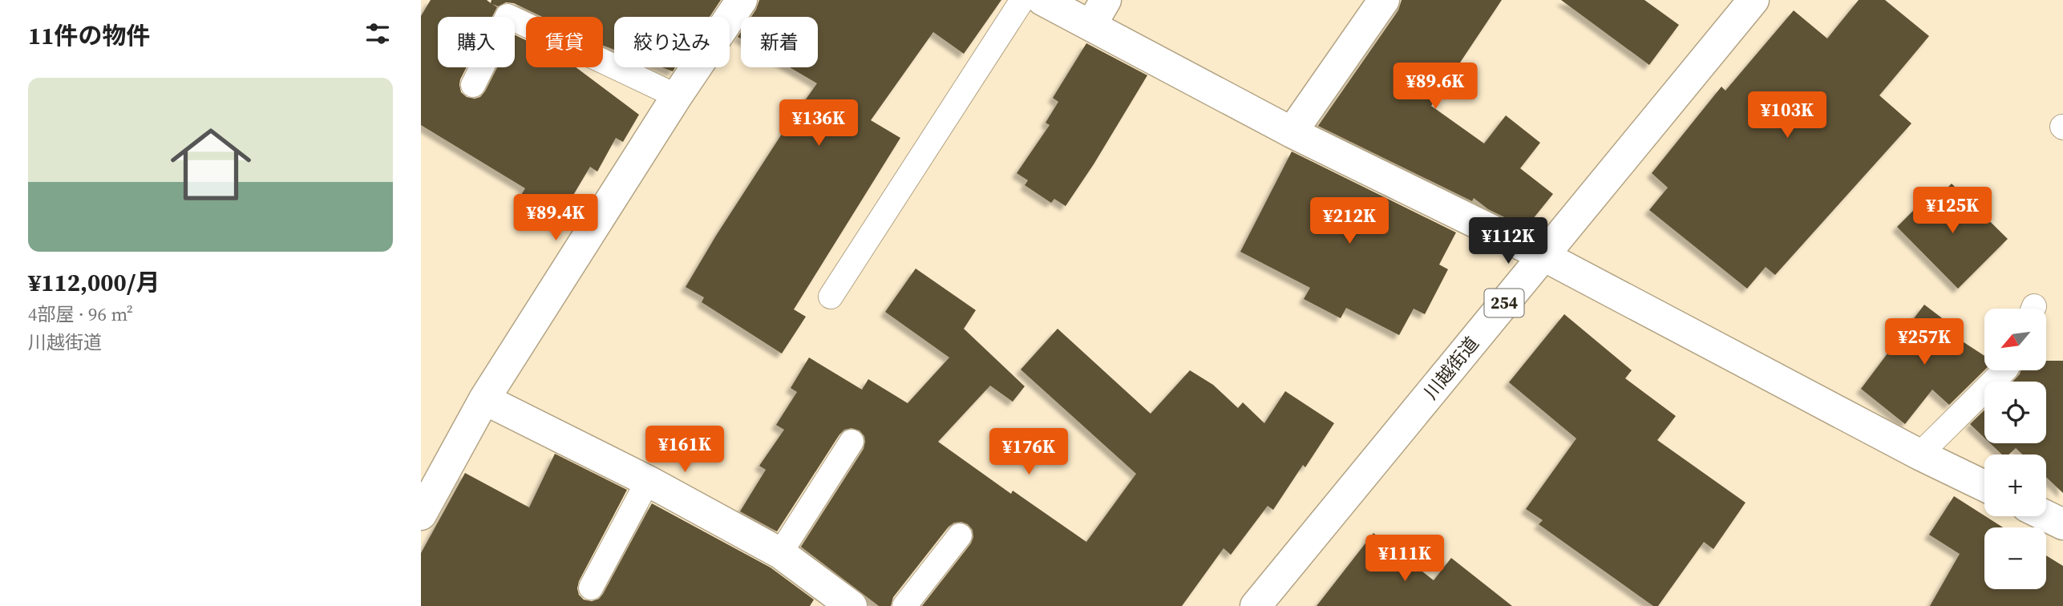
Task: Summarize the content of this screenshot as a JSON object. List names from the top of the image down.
{
  "streets": {
    "main road": ["254", "川越街道"]
  },
  "north": "bottom left",
  "page": {
    "heading": "11件の物件",
    "chip": [
      "購入",
      "賃貸",
      "絞り込み",
      "新着"
    ],
    "price": [
      "¥89.6K",
      "¥103K",
      "¥136K",
      "¥125K",
      "¥89.4K",
      "¥212K",
      "¥112K",
      "¥257K",
      "¥161K",
      "¥176K",
      "¥111K"
    ],
    "list": [
      {
        "name": "¥112,000/月",
        "note": "4部屋 · 96 m² · 川越街道"
      }
    ],
    "map_buttons": ["+", "−"]
  }
}
